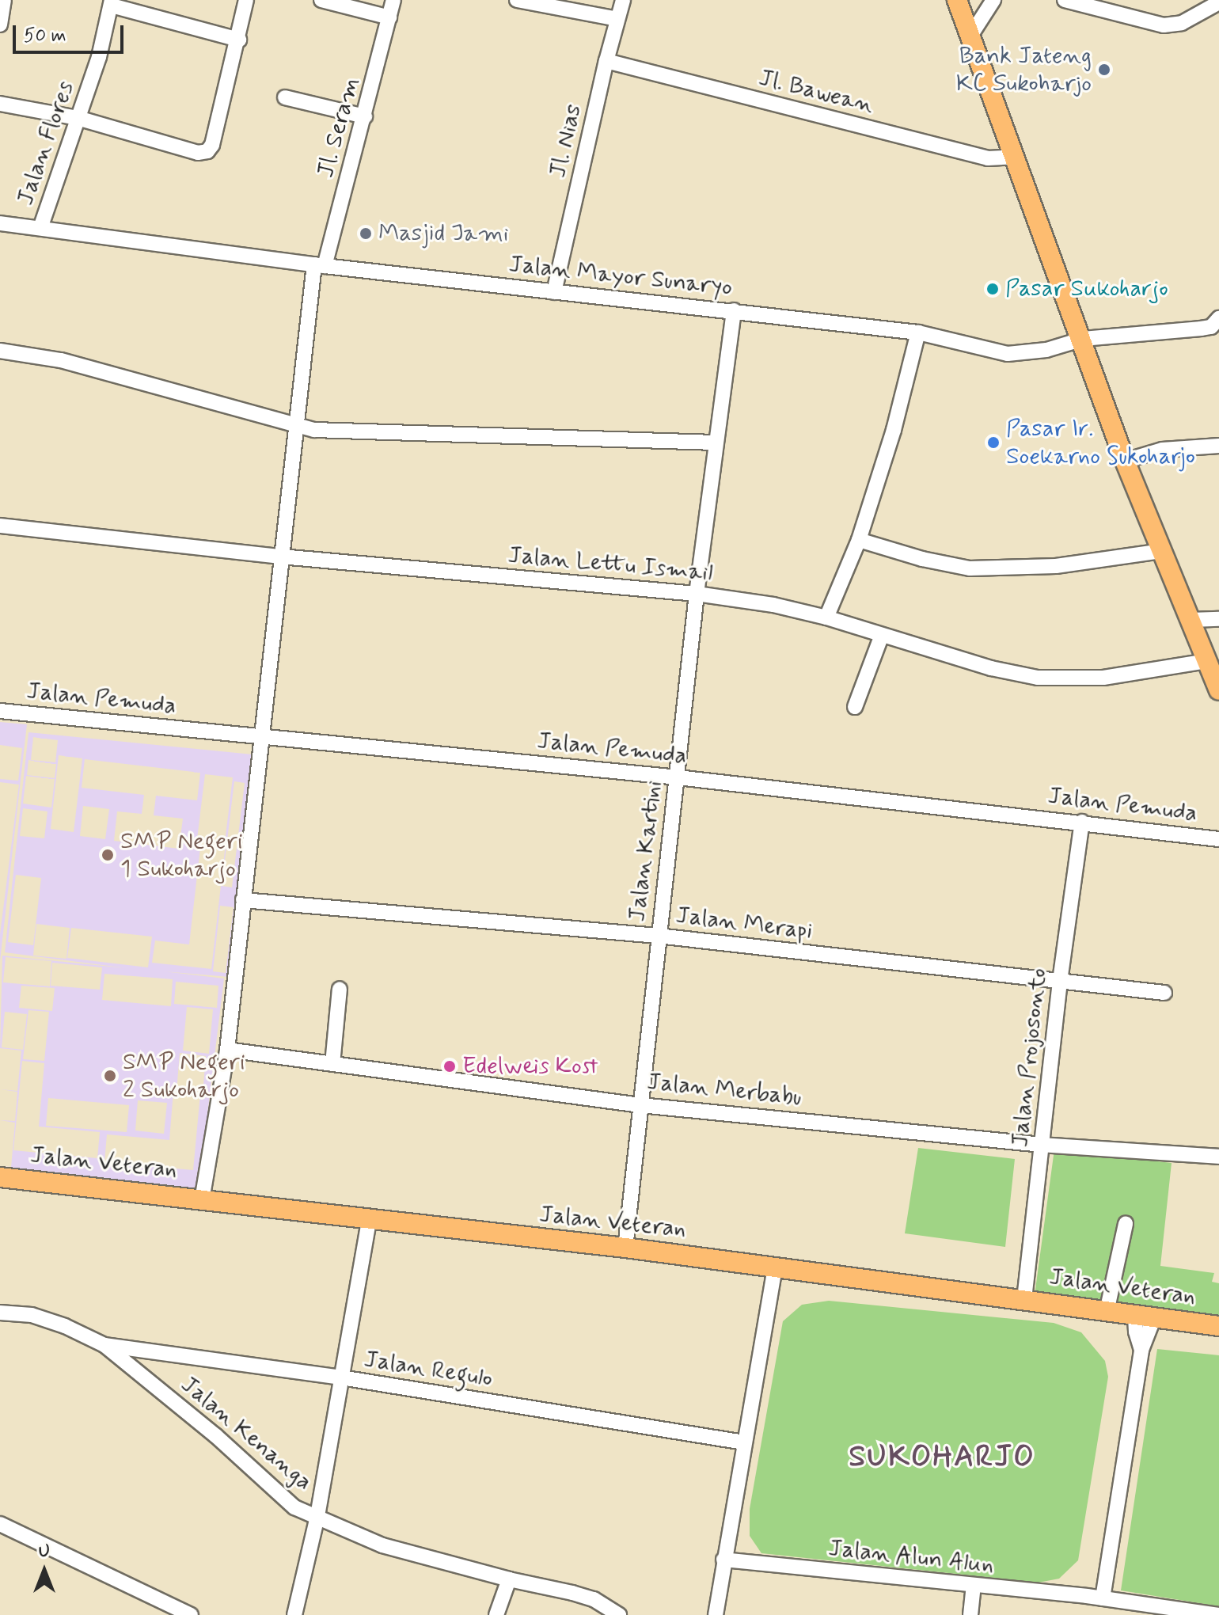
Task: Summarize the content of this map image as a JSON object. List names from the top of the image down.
{
  "streets": {
    "main road": ["Jalan Veteran"],
    "street": [
      "Jl. Bawean",
      "Jl. Seram",
      "Jl. Nias",
      "Jalan Flores",
      "Jalan Mayor Sunaryo",
      "Jalan Lettu Ismail",
      "Jalan Pemuda",
      "Jalan Kartini",
      "Jalan Merapi",
      "Jalan Projosonto",
      "Jalan Merbabu",
      "Jalan Regulo",
      "Jalan Kenanga",
      "Jalan Alun Alun"
    ]
  },
  "crossings": [
    ["Jl. Bawean", "Jl. Nias"],
    ["Jl. Seram", "Jalan Mayor Sunaryo"],
    ["Jl. Seram", "Jalan Lettu Ismail"],
    ["Jl. Seram", "Jalan Pemuda"],
    ["Jl. Seram", "Jalan Merapi"],
    ["Jl. Seram", "Jalan Merbabu"],
    ["Jl. Seram", "Jalan Veteran"],
    ["Jl. Nias", "Jalan Mayor Sunaryo"],
    ["Jalan Flores", "Jalan Mayor Sunaryo"],
    ["Jalan Mayor Sunaryo", "Jalan Kartini"],
    ["Jalan Lettu Ismail", "Jalan Kartini"],
    ["Jalan Pemuda", "Jalan Kartini"],
    ["Jalan Pemuda", "Jalan Projosonto"],
    ["Jalan Kartini", "Jalan Merapi"],
    ["Jalan Kartini", "Jalan Merbabu"],
    ["Jalan Kartini", "Jalan Veteran"],
    ["Jalan Merapi", "Jalan Projosonto"],
    ["Jalan Projosonto", "Jalan Merbabu"],
    ["Jalan Projosonto", "Jalan Veteran"],
    ["Jalan Regulo", "Jalan Kenanga"]
  ],
  "districts": ["SUKOHARJO"],
  "places": [
    "Bank Jateng KC Sukoharjo",
    "Masjid Jami",
    "Pasar Sukoharjo",
    "Pasar Ir. Soekarno Sukoharjo",
    "SMP Negeri 1 Sukoharjo",
    "Edelweis Kost",
    "SMP Negeri 2 Sukoharjo"
  ],
  "scale_bar": "50 m",
  "north": "top"
}
